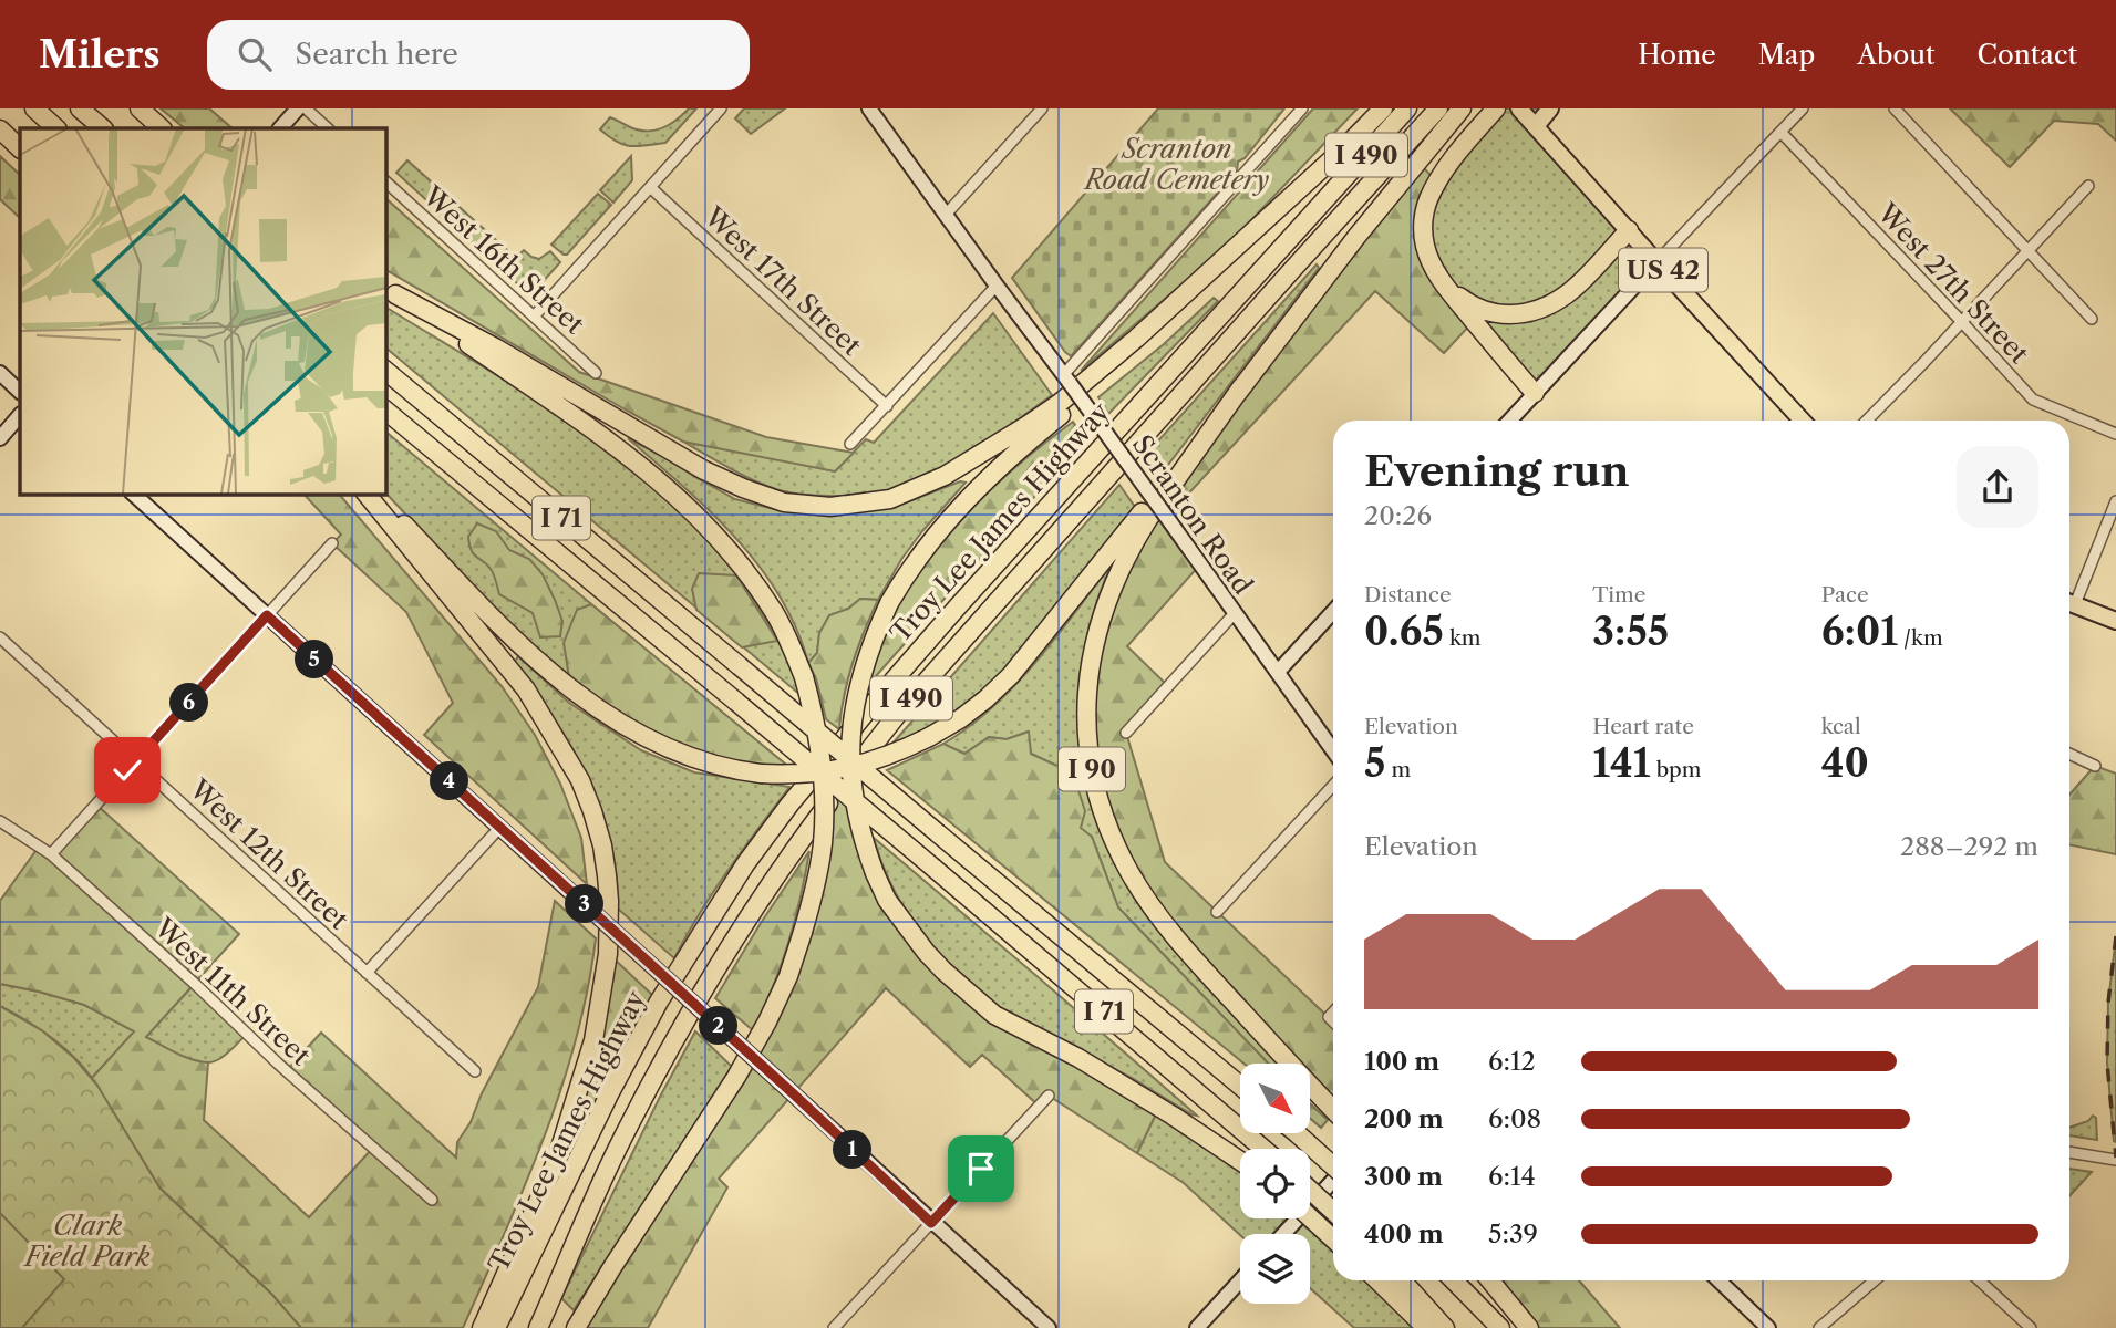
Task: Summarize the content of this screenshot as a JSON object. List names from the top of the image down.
{
  "streets": {
    "highway": [
      "I 490",
      "I 71",
      "Troy Lee James Highway",
      "I 90"
    ],
    "main road": ["US 42"],
    "street": [
      "West 16th Street",
      "West 17th Street",
      "West 27th Street",
      "Scranton Road",
      "West 12th Street",
      "West 11th Street"
    ]
  },
  "parks": ["Scranton Road Cemetery", "Clark Field Park"],
  "north": "bottom right",
  "page": {
    "header": "Milers",
    "search": "Search here",
    "nav": [
      "Home",
      "Map",
      "About",
      "Contact"
    ],
    "heading": ["Evening run", "20:26"],
    "stats": [
      ["Distance", "0.65 km"],
      ["Time", "3:55"],
      ["Pace", "6:01 /km"],
      ["Elevation", "5 m"],
      ["Heart rate", "141 bpm"],
      ["kcal", "40"]
    ],
    "pins": [
      "5",
      "6",
      "4",
      "3",
      "2",
      "1"
    ],
    "chart": ["Elevation", "288–292 m"],
    "list": [
      {
        "name": "100 m",
        "note": "6:12"
      },
      {
        "name": "200 m",
        "note": "6:08"
      },
      {
        "name": "300 m",
        "note": "6:14"
      },
      {
        "name": "400 m",
        "note": "5:39"
      }
    ]
  }
}
